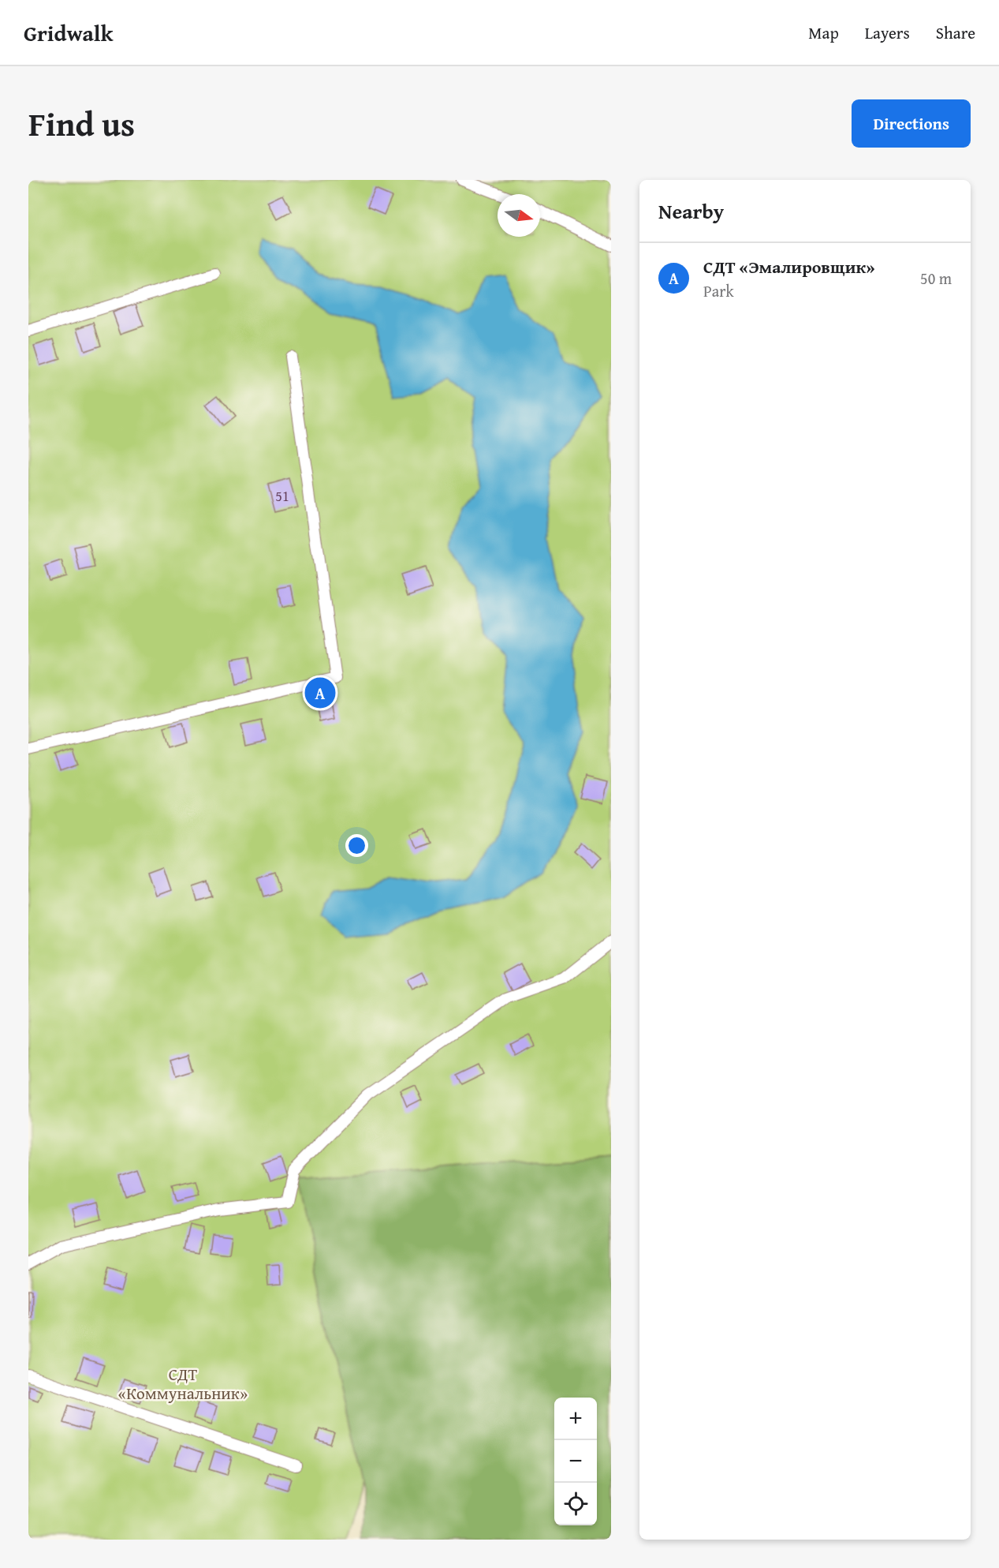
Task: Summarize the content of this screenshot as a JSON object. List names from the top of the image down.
{
  "parks": ["СДТ «Коммунальник»"],
  "house_numbers": ["51"],
  "north": "right",
  "page": {
    "header": "Gridwalk",
    "nav": ["Map", "Layers", "Share"],
    "title": "Find us",
    "buttons": "Directions",
    "heading": "Nearby",
    "list": [
      {
        "mark": "A",
        "name": "СДТ «Эмалировщик»",
        "note": "Park",
        "value": "50 m"
      }
    ],
    "pins": "A",
    "map_buttons": ["+", "−"]
  }
}
